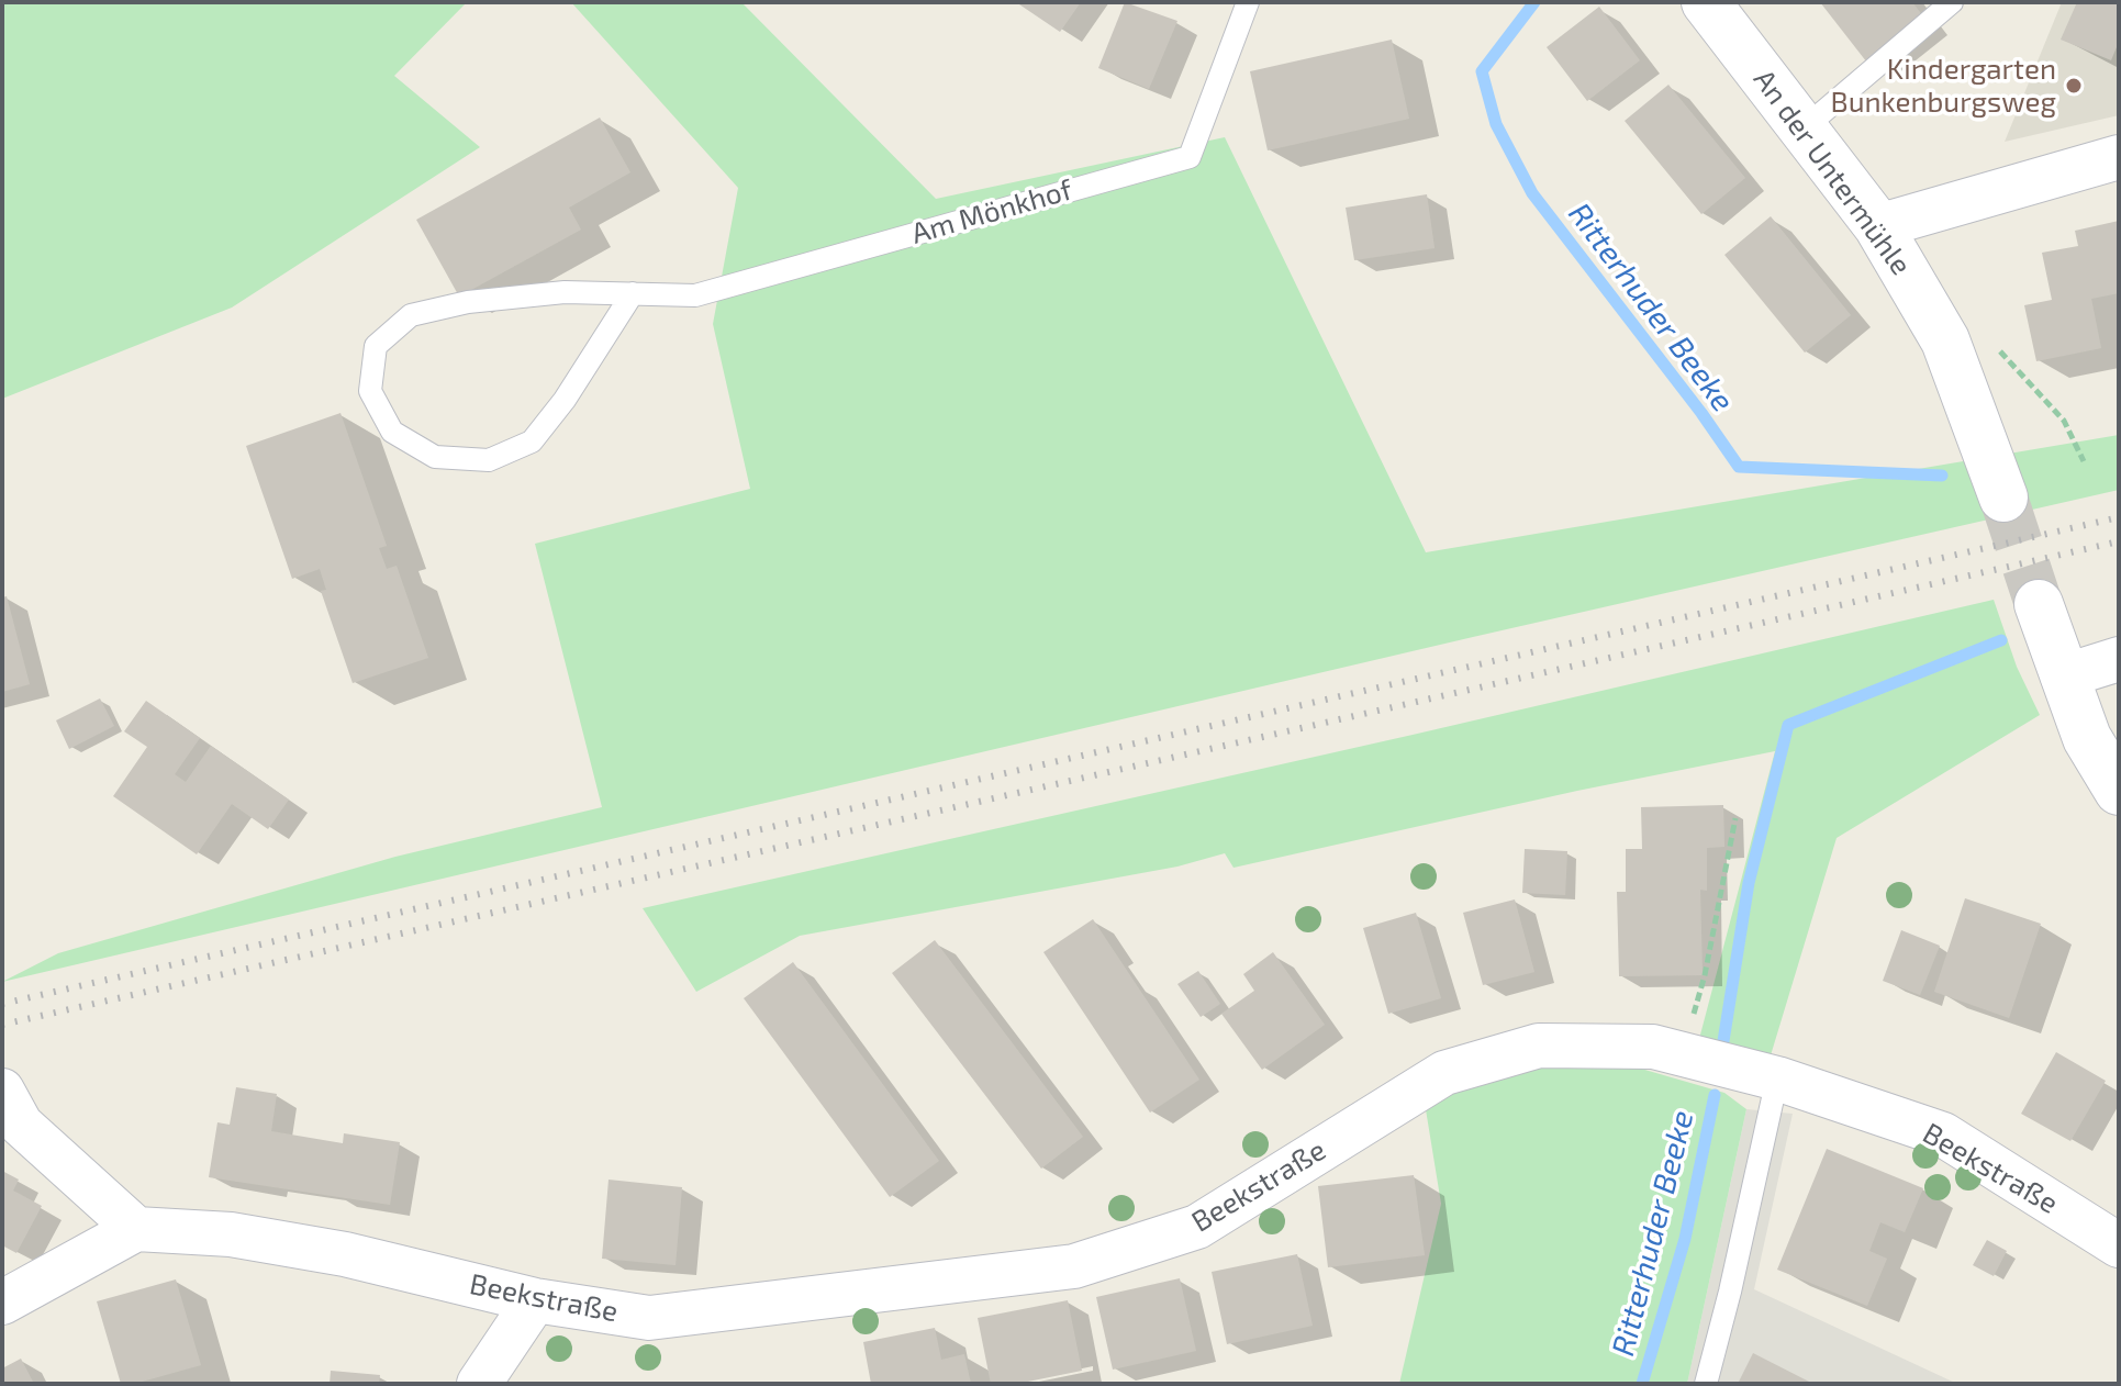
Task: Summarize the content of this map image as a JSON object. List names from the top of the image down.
{
  "streets": {
    "street": ["An der Untermühle", "Beekstraße"],
    "lane": ["Am Mönkhof"]
  },
  "water": ["Ritterhuder Beeke"],
  "places": ["Kindergarten Bunkenburgsweg"]
}
